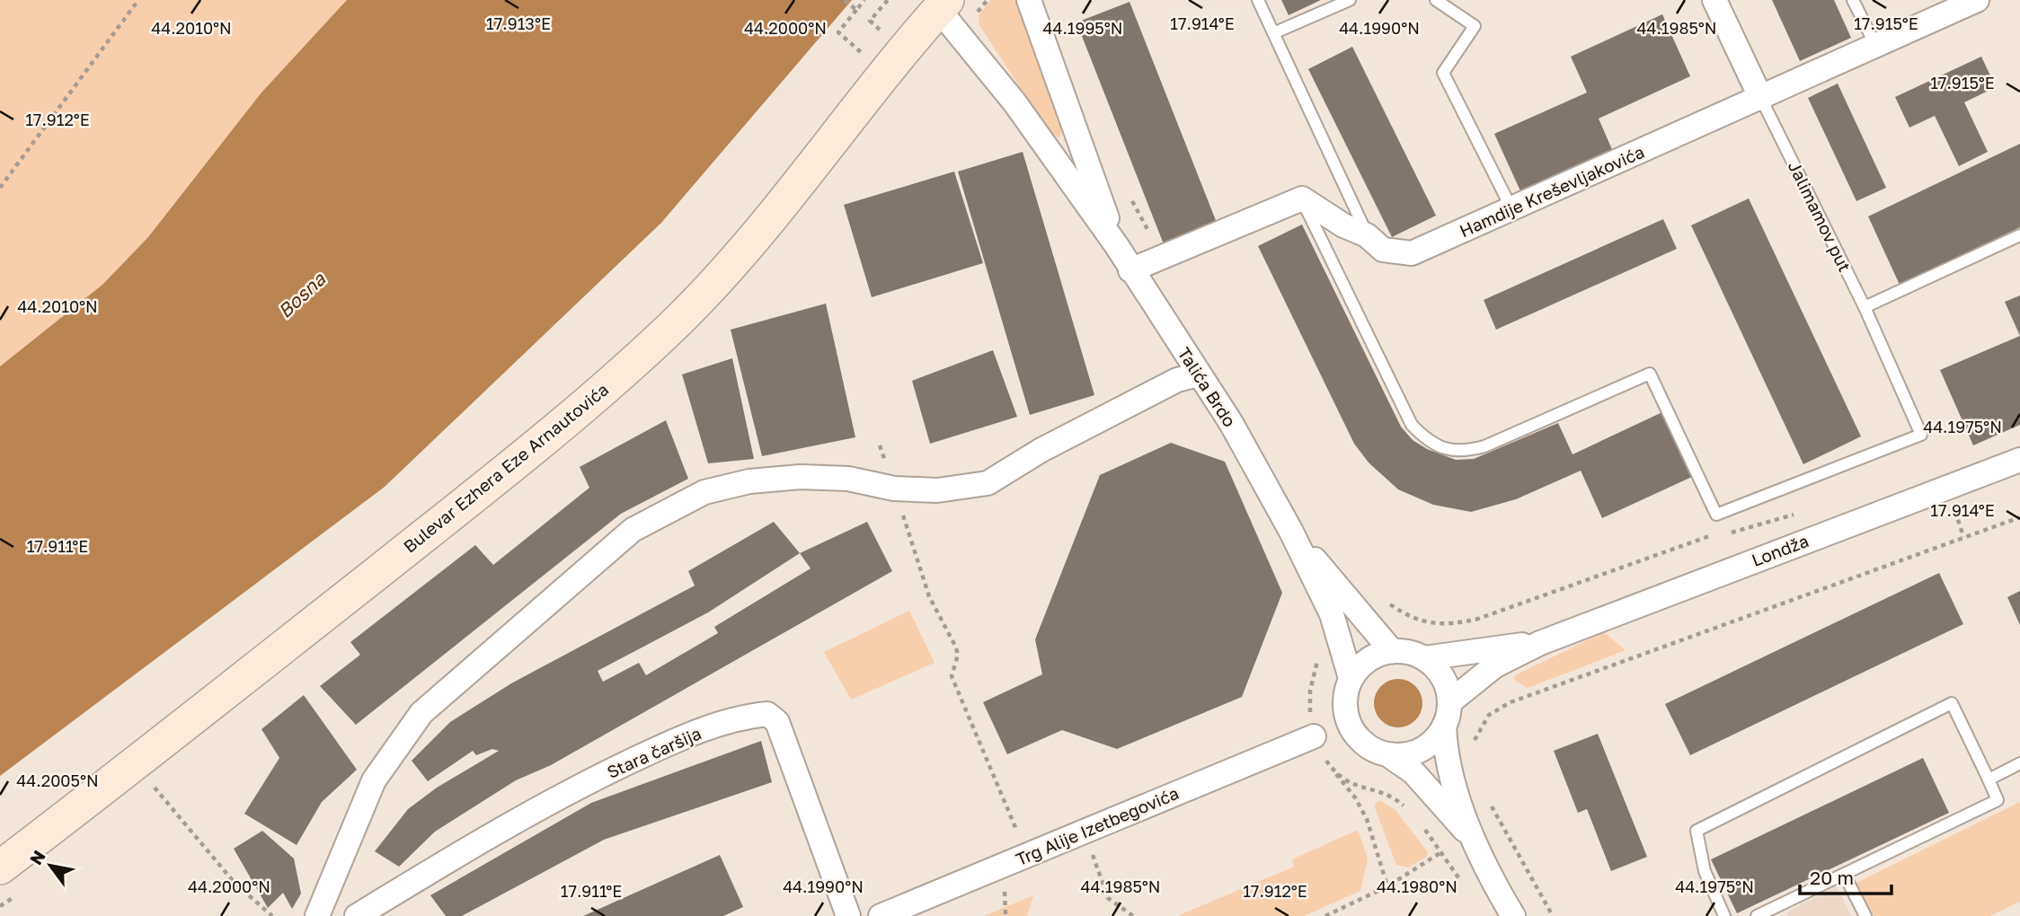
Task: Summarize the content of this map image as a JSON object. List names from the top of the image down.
{
  "streets": {
    "street": [
      "Hamdije Kreševljakovića",
      "Jalimamov put",
      "Talića Brdo",
      "Bulevar Ezhera Eze Arnautovića",
      "Londža",
      "Stara čaršija",
      "Trg Alije Izetbegovića"
    ]
  },
  "crossings": [
    ["Hamdije Kreševljakovića", "Jalimamov put"],
    ["Talića Brdo", "Bulevar Ezhera Eze Arnautovića"],
    ["Talića Brdo", "Londža"]
  ],
  "water": ["Bosna"],
  "scale_bar": "20 m",
  "north": "top left",
  "coordinates": [
    "17.913°E",
    "17.914°E",
    "17.915°E",
    "44.2010°N",
    "44.2000°N",
    "44.1995°N",
    "44.1990°N",
    "44.1985°N",
    "17.912°E",
    "44.1975°N",
    "17.911°E",
    "44.2005°N",
    "44.1980°N"
  ]
}
